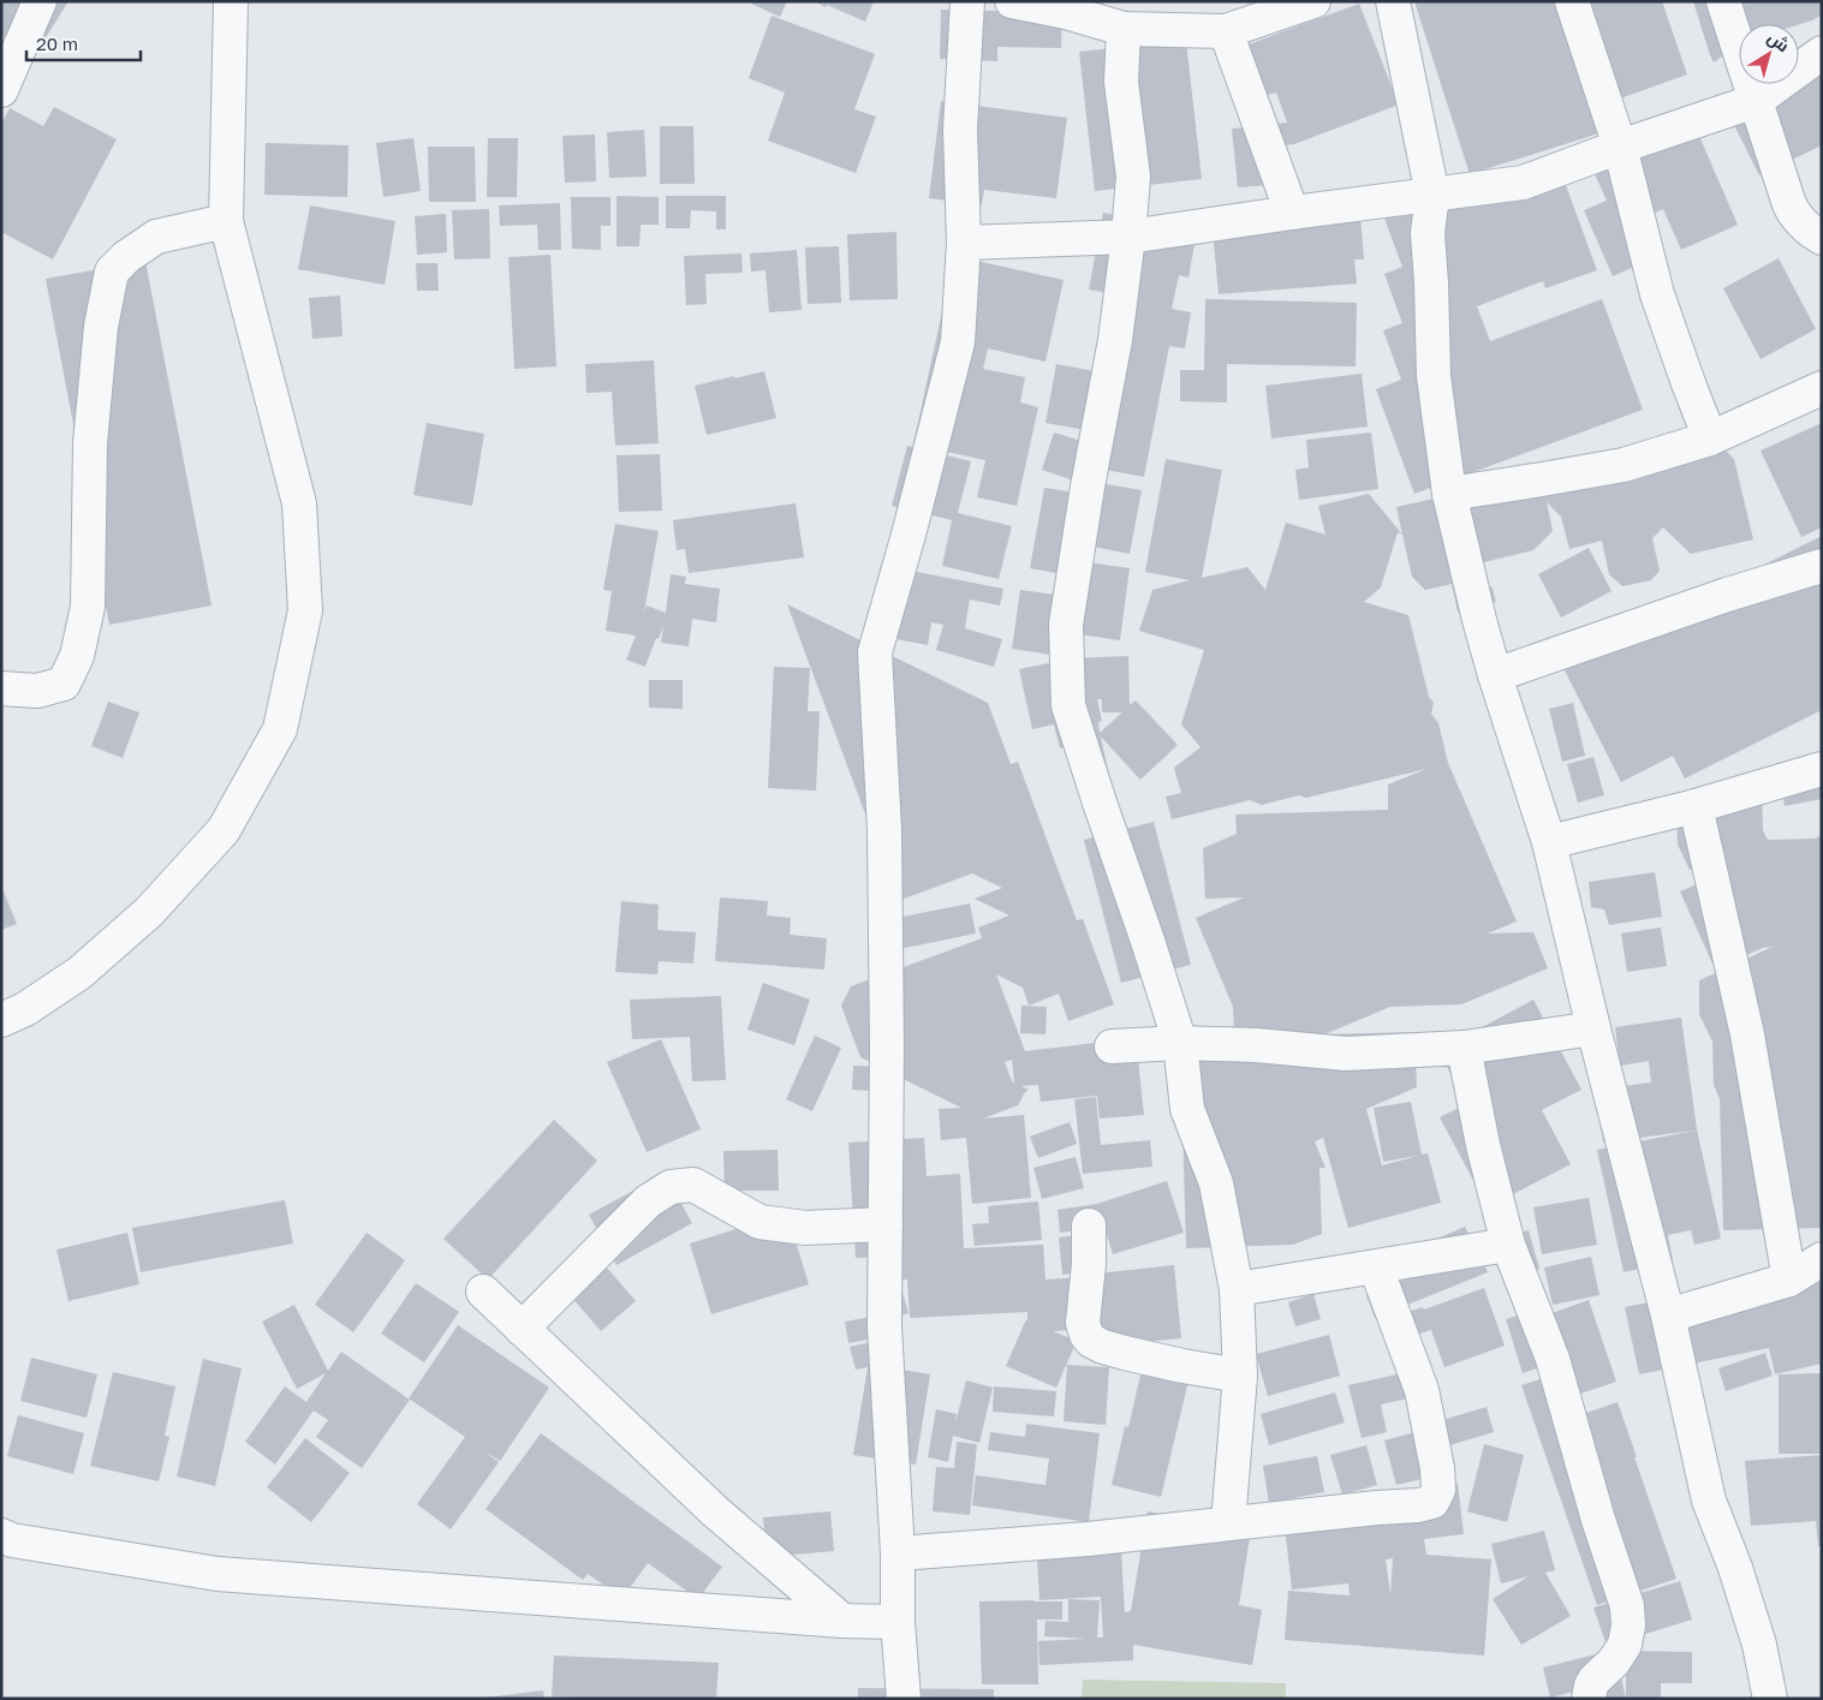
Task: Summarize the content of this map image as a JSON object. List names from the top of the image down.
{
  "scale_bar": "20 m",
  "north": "top right"
}
